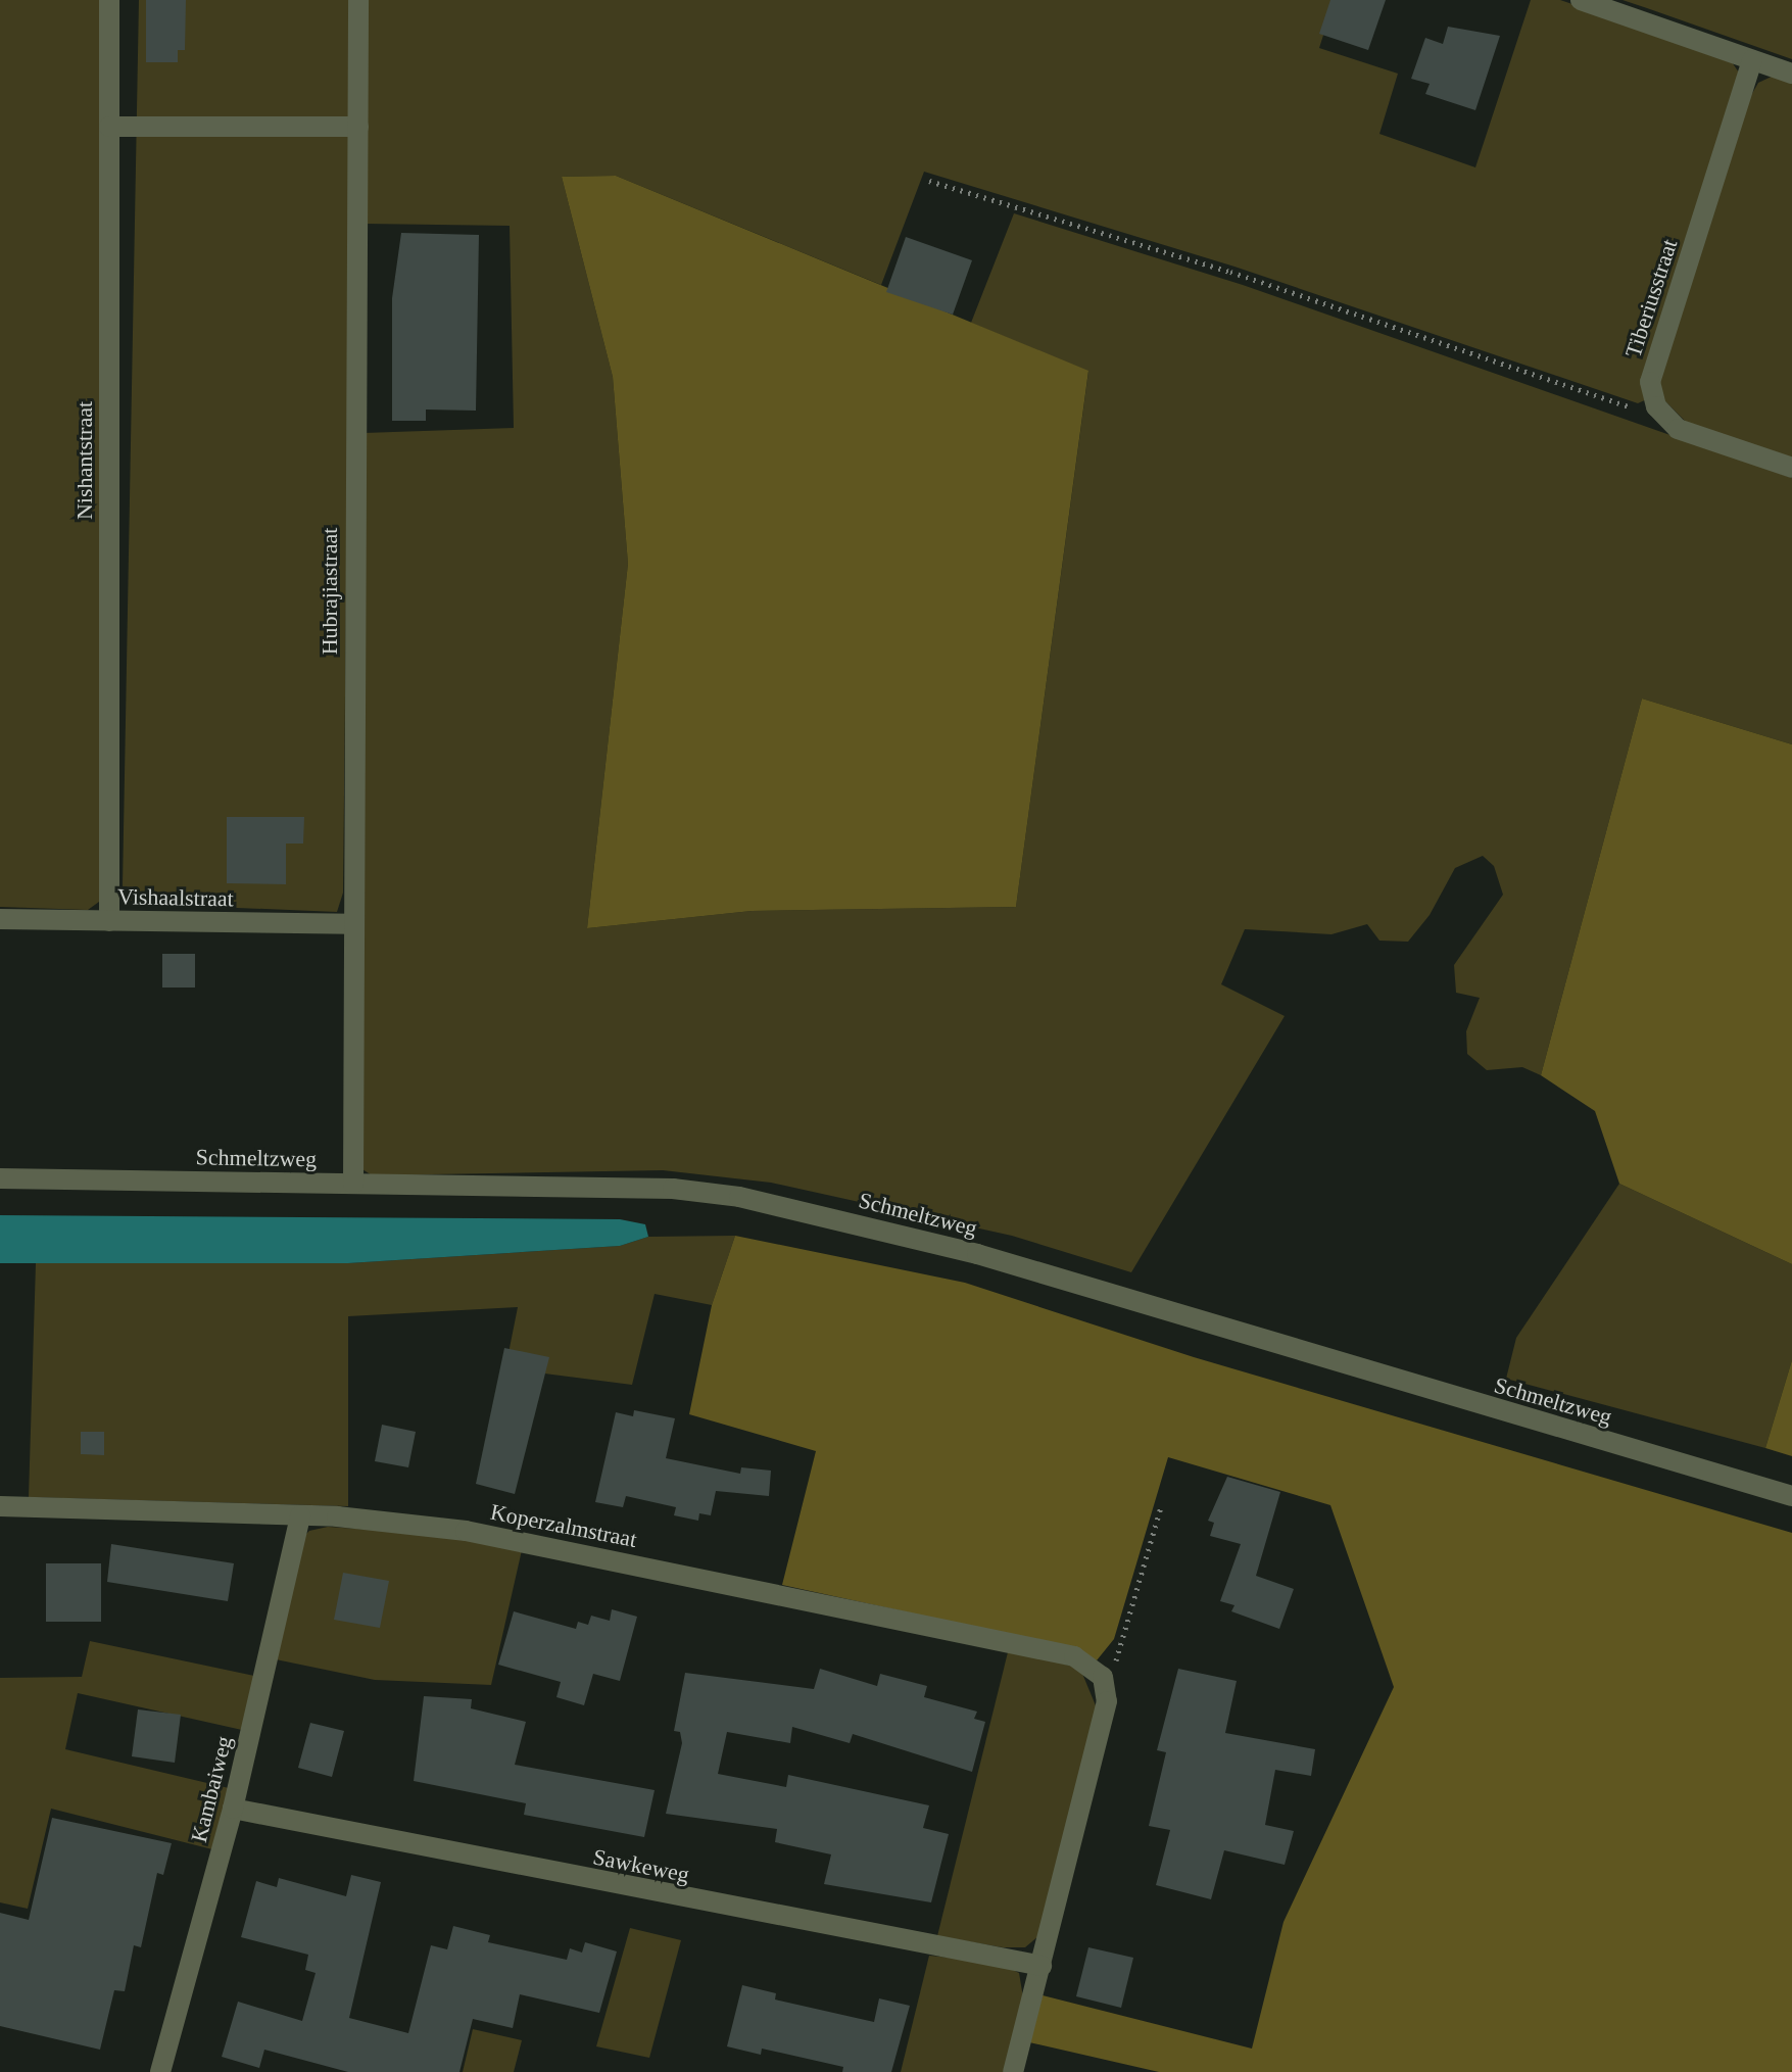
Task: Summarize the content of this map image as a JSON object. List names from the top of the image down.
{
  "streets": {
    "street": [
      "Tiberiusstraat",
      "Nishantstraat",
      "Hubrajiastraat",
      "Vishaalstraat",
      "Schmeltzweg",
      "Koperzalmstraat",
      "Kambaiweg",
      "Sawkeweg"
    ]
  },
  "crossings": [
    ["Nishantstraat", "Vishaalstraat"],
    ["Hubrajiastraat", "Vishaalstraat"],
    ["Hubrajiastraat", "Schmeltzweg"],
    ["Koperzalmstraat", "Kambaiweg"],
    ["Kambaiweg", "Sawkeweg"]
  ]
}
